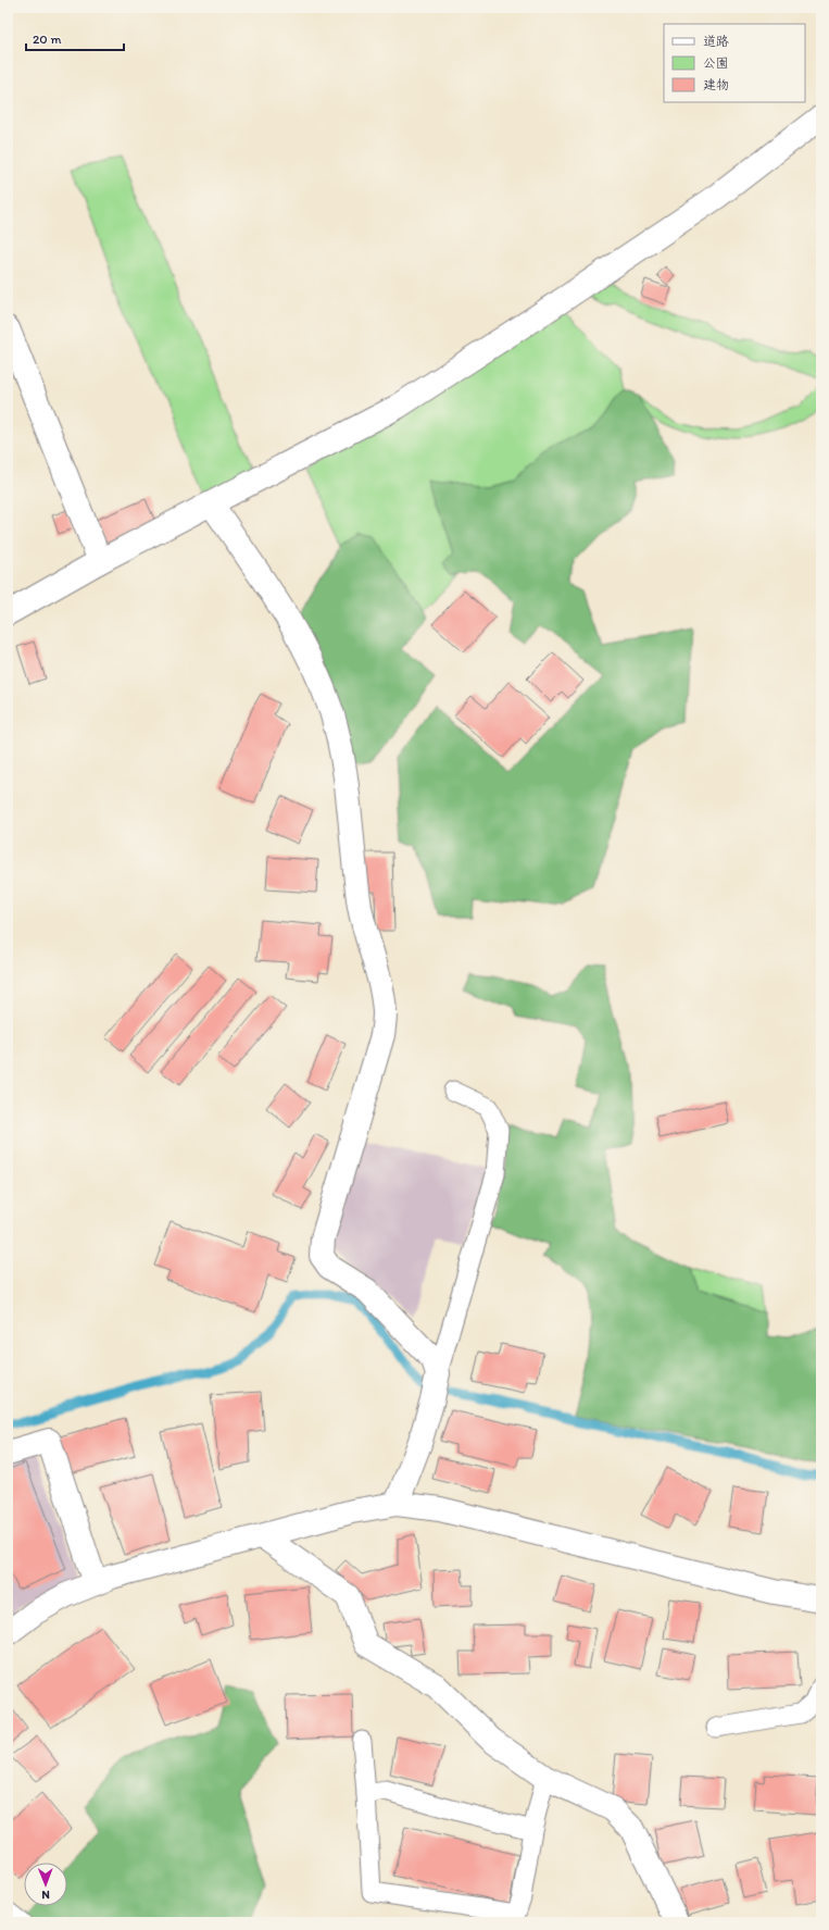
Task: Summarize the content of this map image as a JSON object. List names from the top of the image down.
{
  "legend": ["道路", "公園", "建物"],
  "scale_bar": "20 m",
  "north": "bottom"
}
